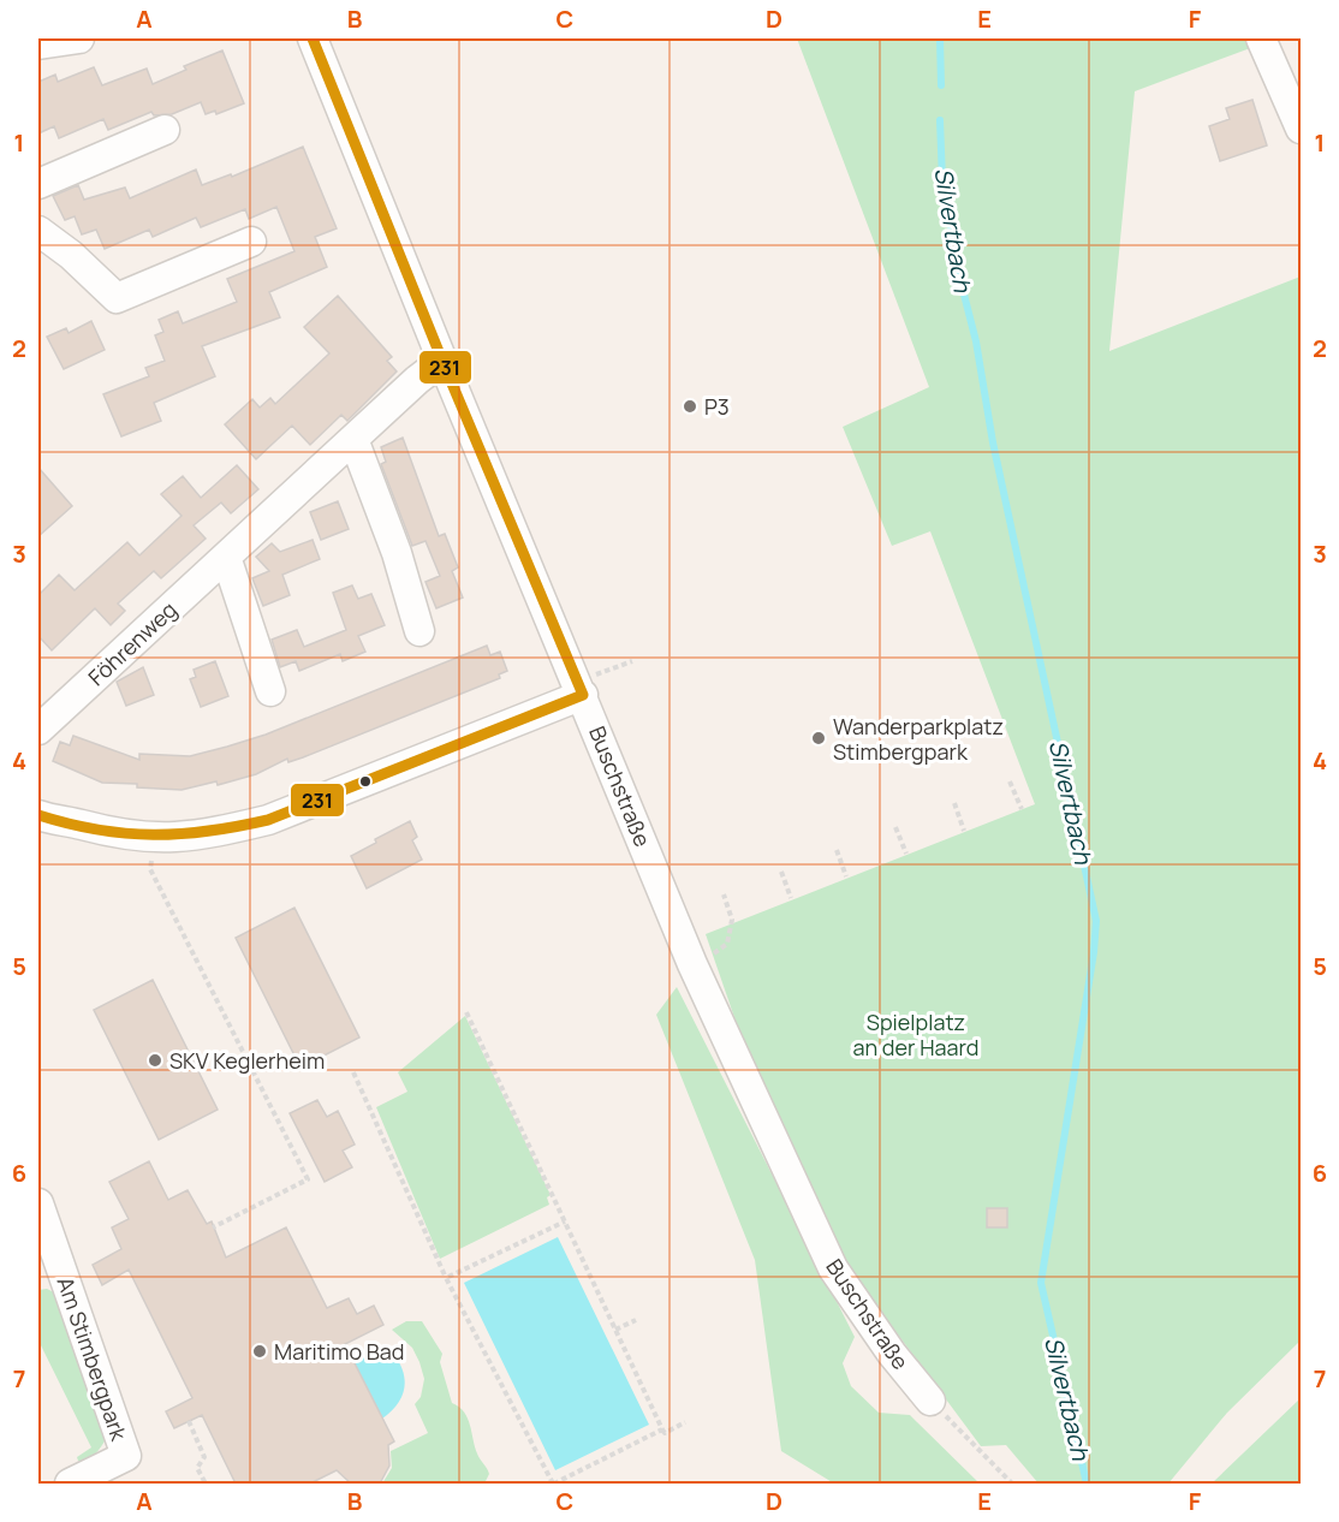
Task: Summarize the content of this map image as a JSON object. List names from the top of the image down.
{
  "streets": {
    "street": ["Föhrenweg", "Buschstraße", "Am Stimbergpark"]
  },
  "crossings": [
    ["Föhrenweg", "Buschstraße"]
  ],
  "water": ["Silvertbach"],
  "parks": ["Spielplatz an der Haard"],
  "places": [
    "P3",
    "Wanderparkplatz Stimbergpark",
    "SKV Keglerheim",
    "Maritimo Bad"
  ],
  "lines": ["transit line 231"],
  "grid": {
    "columns": [
      "A",
      "B",
      "C",
      "D",
      "E",
      "F"
    ],
    "rows": [
      "1",
      "2",
      "3",
      "4",
      "5",
      "6",
      "7"
    ]
  }
}
